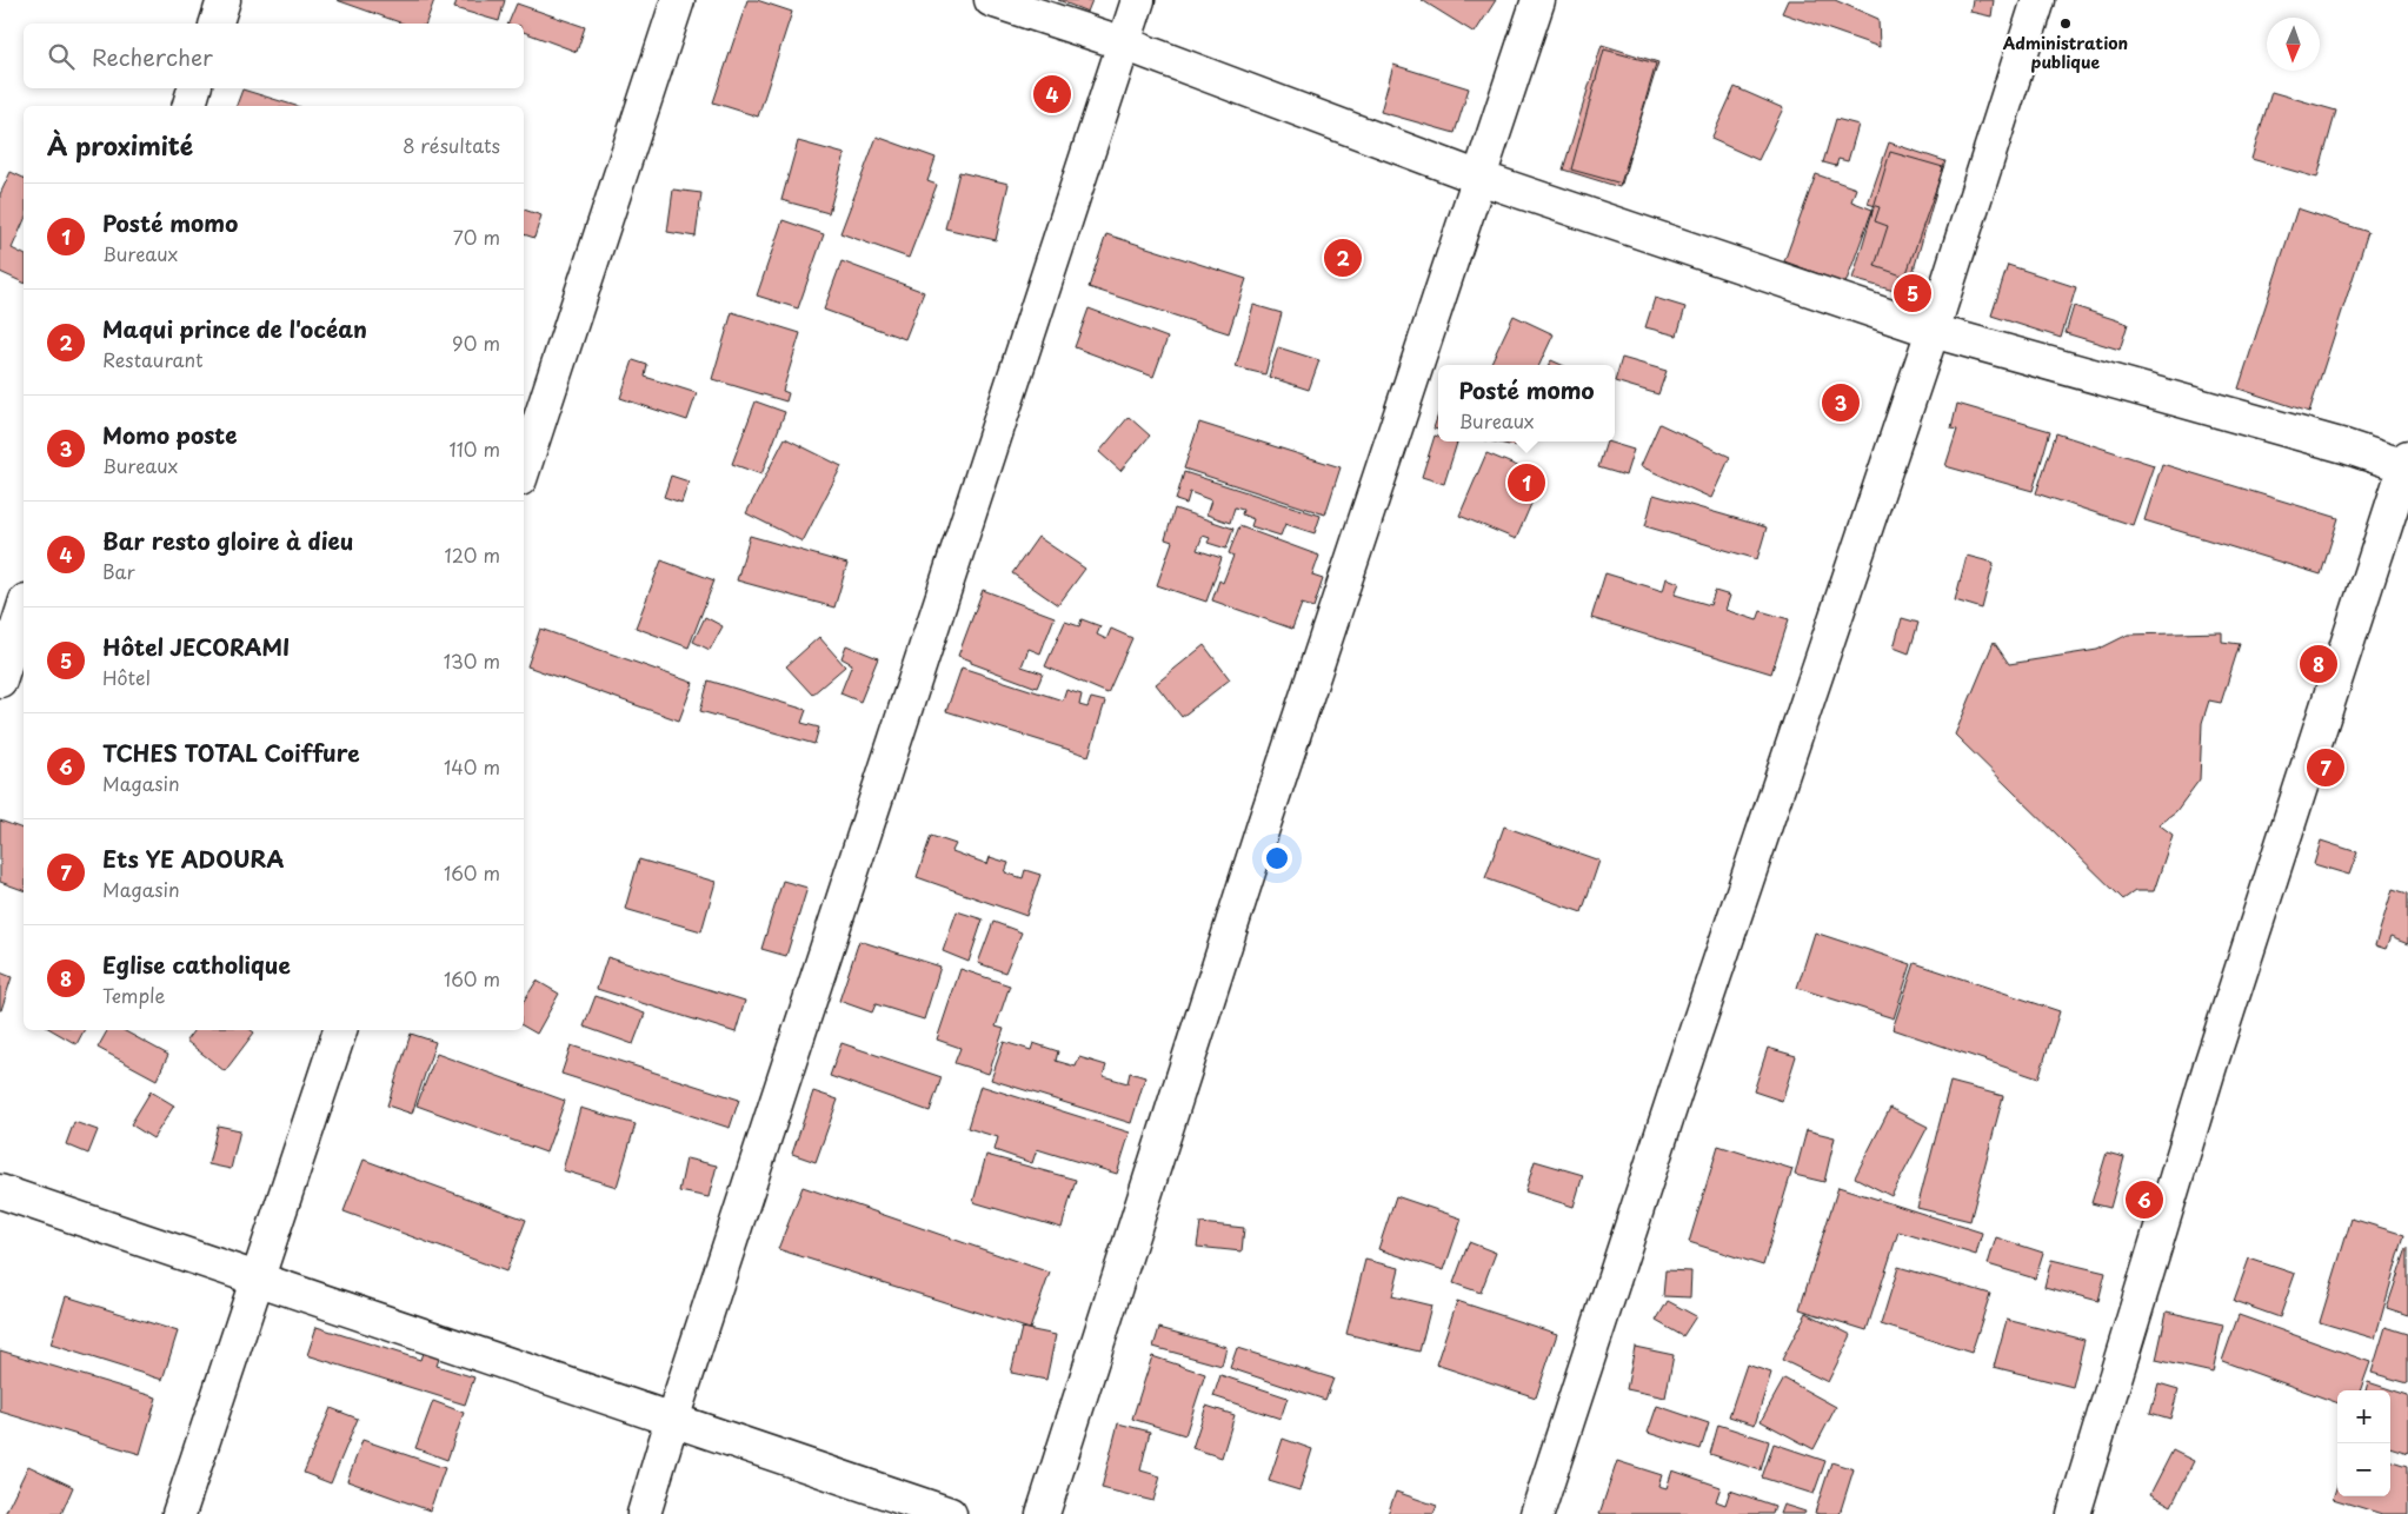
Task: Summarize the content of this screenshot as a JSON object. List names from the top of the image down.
{
  "places": ["Administration publique"],
  "north": "bottom",
  "page": {
    "search": "Rechercher",
    "pins": [
      "4",
      "2",
      "5",
      "3",
      "1",
      "8",
      "7",
      "6"
    ],
    "heading": ["À proximité", "8 résultats"],
    "list": [
      {
        "mark": "1",
        "name": "Posté momo",
        "note": "Bureaux",
        "value": "70 m"
      },
      {
        "mark": "2",
        "name": "Maqui prince de l'océan",
        "note": "Restaurant",
        "value": "90 m"
      },
      {
        "mark": "3",
        "name": "Momo poste",
        "note": "Bureaux",
        "value": "110 m"
      },
      {
        "mark": "4",
        "name": "Bar resto gloire à dieu",
        "note": "Bar",
        "value": "120 m"
      },
      {
        "mark": "5",
        "name": "Hôtel JECORAMI",
        "note": "Hôtel",
        "value": "130 m"
      },
      {
        "mark": "6",
        "name": "TCHES TOTAL Coiffure",
        "note": "Magasin",
        "value": "140 m"
      },
      {
        "mark": "7",
        "name": "Ets YE ADOURA",
        "note": "Magasin",
        "value": "160 m"
      },
      {
        "mark": "8",
        "name": "Eglise catholique",
        "note": "Temple",
        "value": "160 m"
      }
    ],
    "popup": ["Posté momo", "Bureaux"],
    "map_buttons": ["+", "−"]
  }
}
